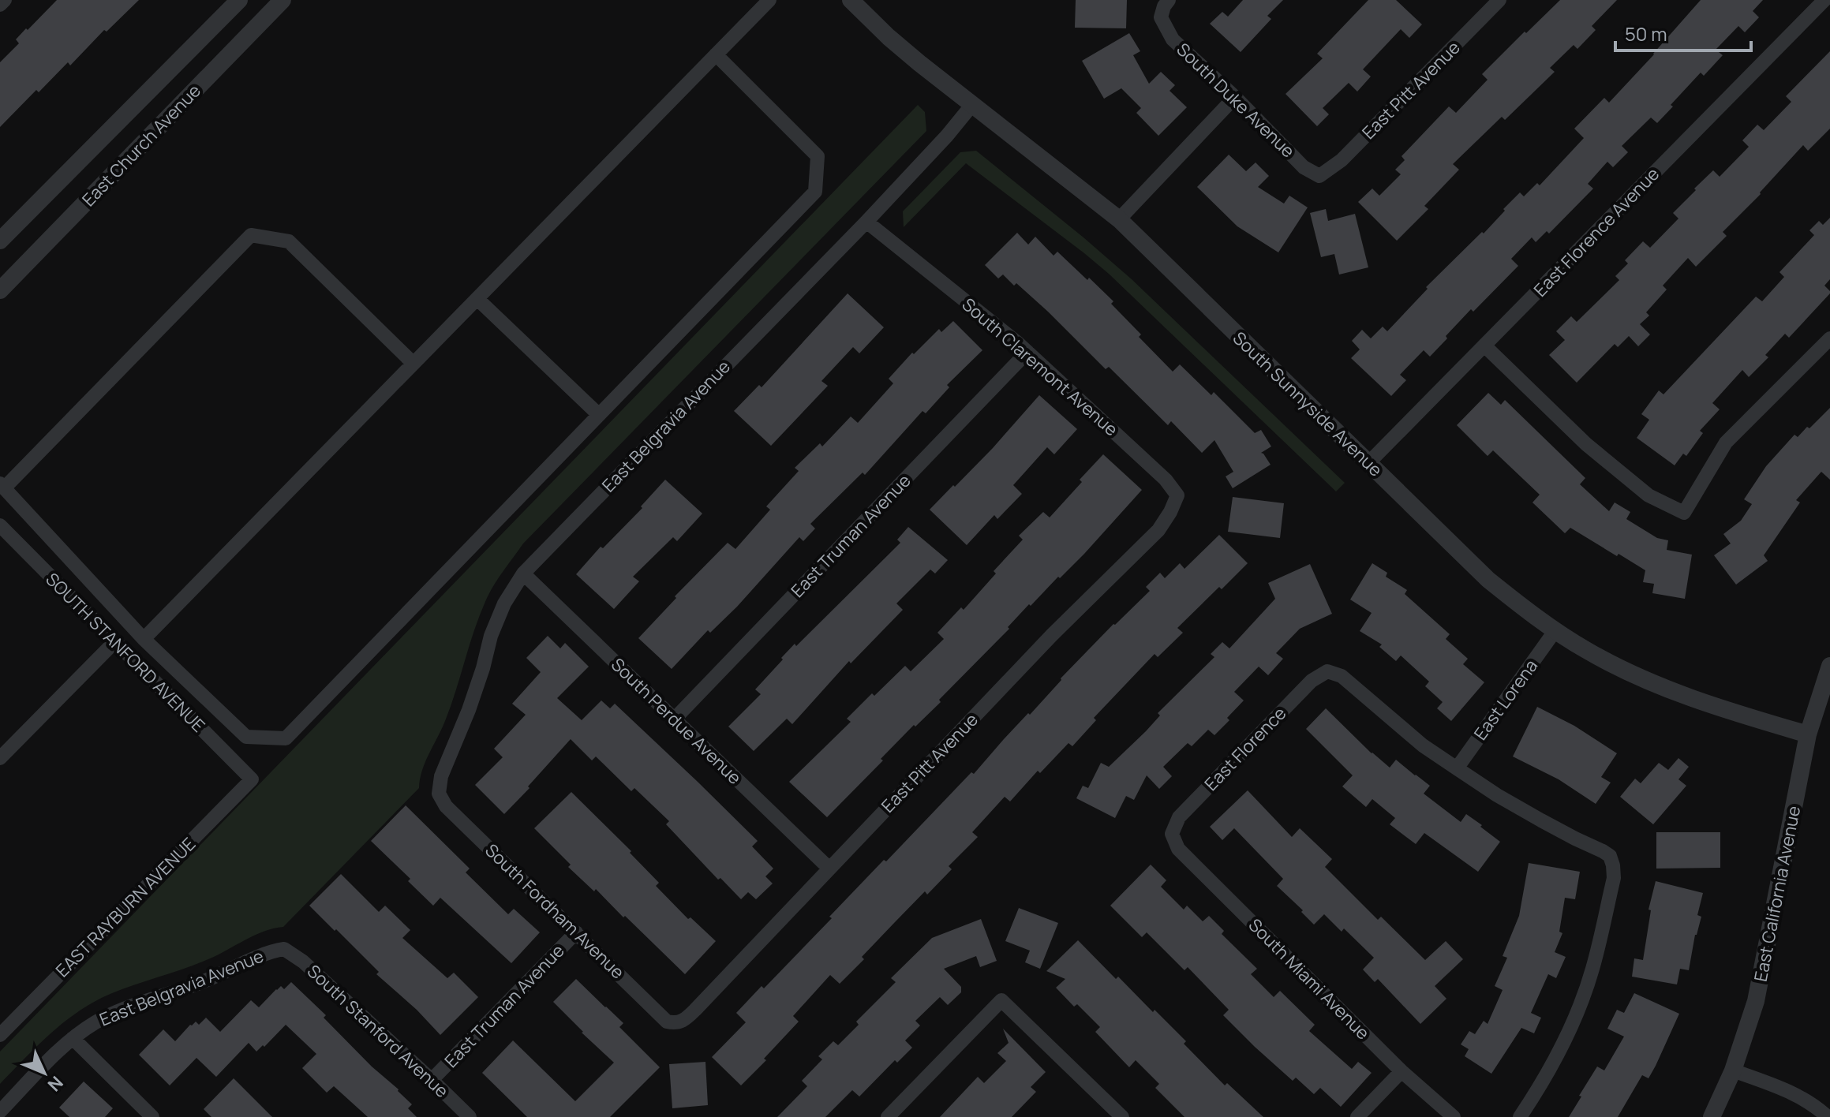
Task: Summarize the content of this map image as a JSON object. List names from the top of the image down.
{
  "streets": {
    "street": [
      "East Pitt Avenue",
      "South Duke Avenue",
      "East Church Avenue",
      "East Florence Avenue",
      "South Claremont Avenue",
      "South Sunnyside Avenue",
      "East Belgravia Avenue",
      "East Truman Avenue",
      "SOUTH STANFORD AVENUE",
      "East Lorena",
      "South Perdue Avenue",
      "East Florence",
      "East California Avenue",
      "EAST RAYBURN AVENUE",
      "South Fordham Avenue",
      "South Miami Avenue",
      "South Stanford Avenue"
    ]
  },
  "crossings": [
    ["East Pitt Avenue", "South Duke Avenue"],
    ["East Pitt Avenue", "South Claremont Avenue"],
    ["East Pitt Avenue", "South Perdue Avenue"],
    ["East Pitt Avenue", "South Fordham Avenue"],
    ["East Florence Avenue", "South Sunnyside Avenue"],
    ["South Claremont Avenue", "East Belgravia Avenue"],
    ["South Claremont Avenue", "East Truman Avenue"],
    ["South Sunnyside Avenue", "East Belgravia Avenue"],
    ["South Sunnyside Avenue", "East Lorena"],
    ["South Sunnyside Avenue", "East California Avenue"],
    ["East Belgravia Avenue", "South Perdue Avenue"],
    ["East Belgravia Avenue", "South Fordham Avenue"],
    ["East Belgravia Avenue", "South Stanford Avenue"],
    ["East Truman Avenue", "South Perdue Avenue"],
    ["East Truman Avenue", "South Fordham Avenue"],
    ["East Truman Avenue", "South Stanford Avenue"],
    ["SOUTH STANFORD AVENUE", "EAST RAYBURN AVENUE"],
    ["East Lorena", "East Florence"],
    ["East Florence", "South Miami Avenue"]
  ],
  "scale_bar": "50 m",
  "north": "bottom right"
}
